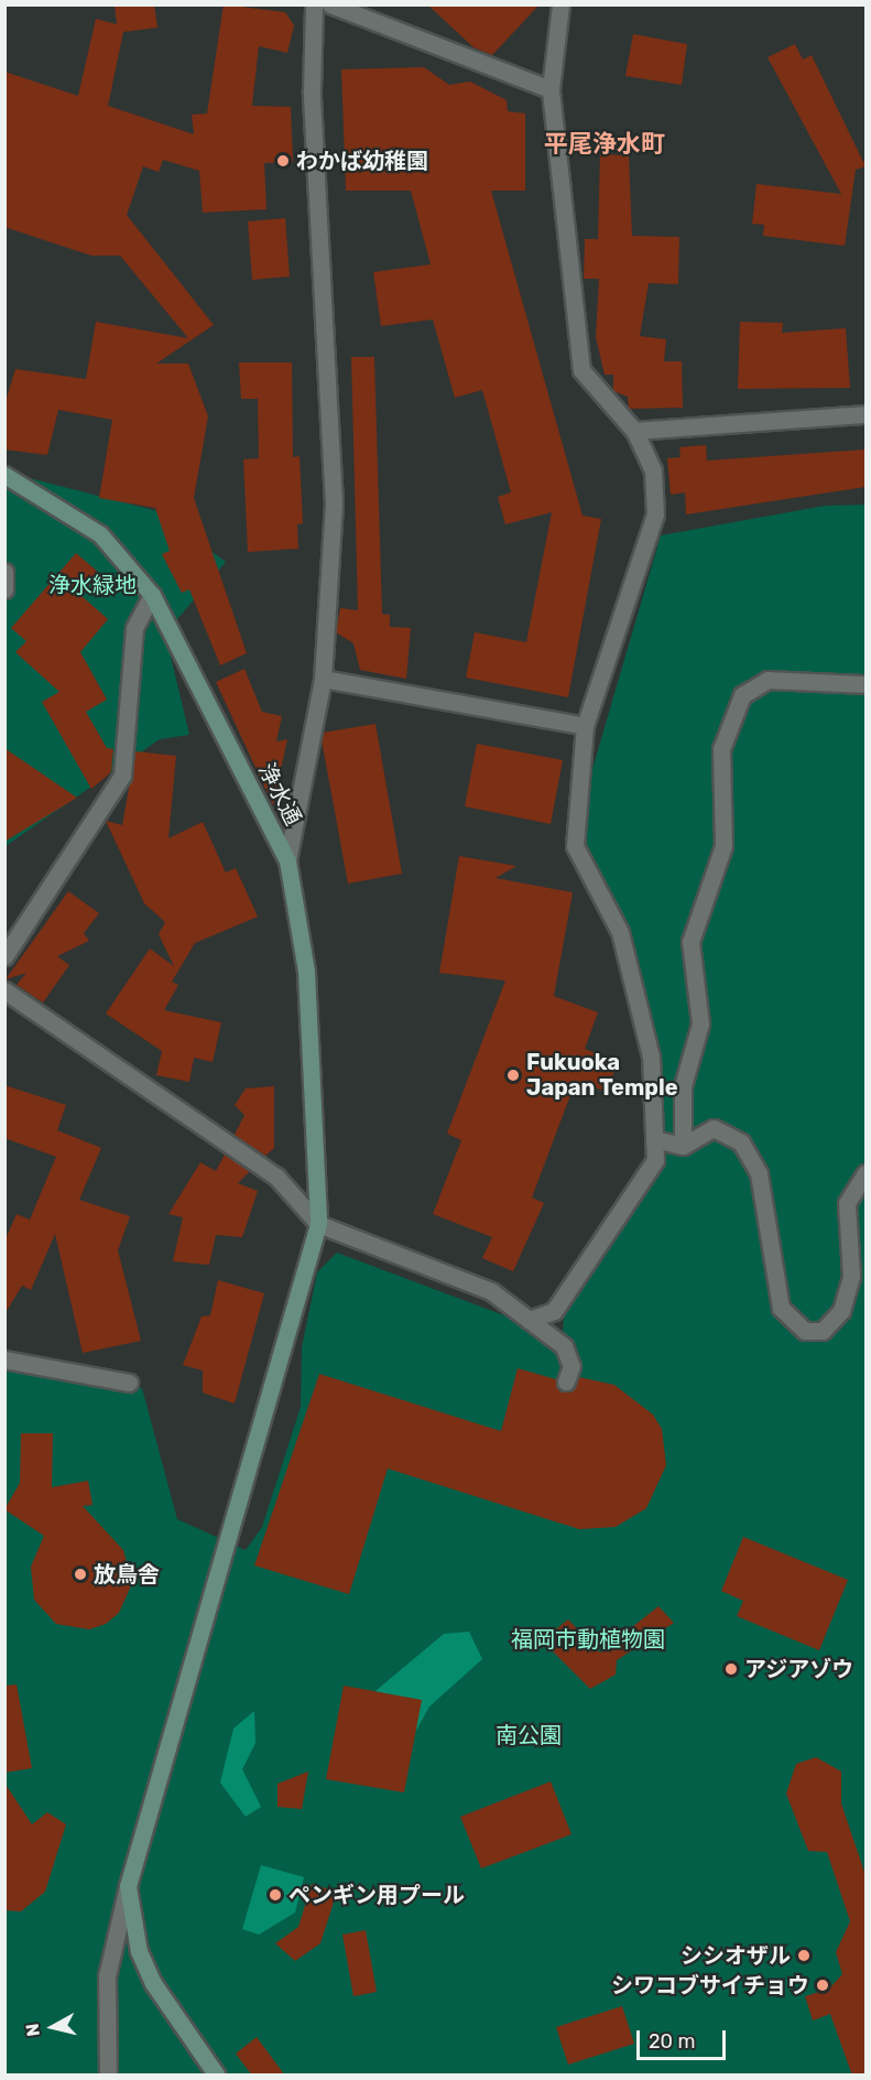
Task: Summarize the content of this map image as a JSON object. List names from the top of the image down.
{
  "streets": {
    "street": ["浄水通"]
  },
  "districts": ["平尾浄水町"],
  "parks": ["浄水緑地", "福岡市動植物園", "南公園"],
  "places": [
    "わかば幼稚園",
    "Fukuoka Japan Temple",
    "放鳥舎",
    "アジアゾウ",
    "ペンギン用プール",
    "シシオザル",
    "シワコブサイチョウ"
  ],
  "scale_bar": "20 m",
  "north": "left"
}
